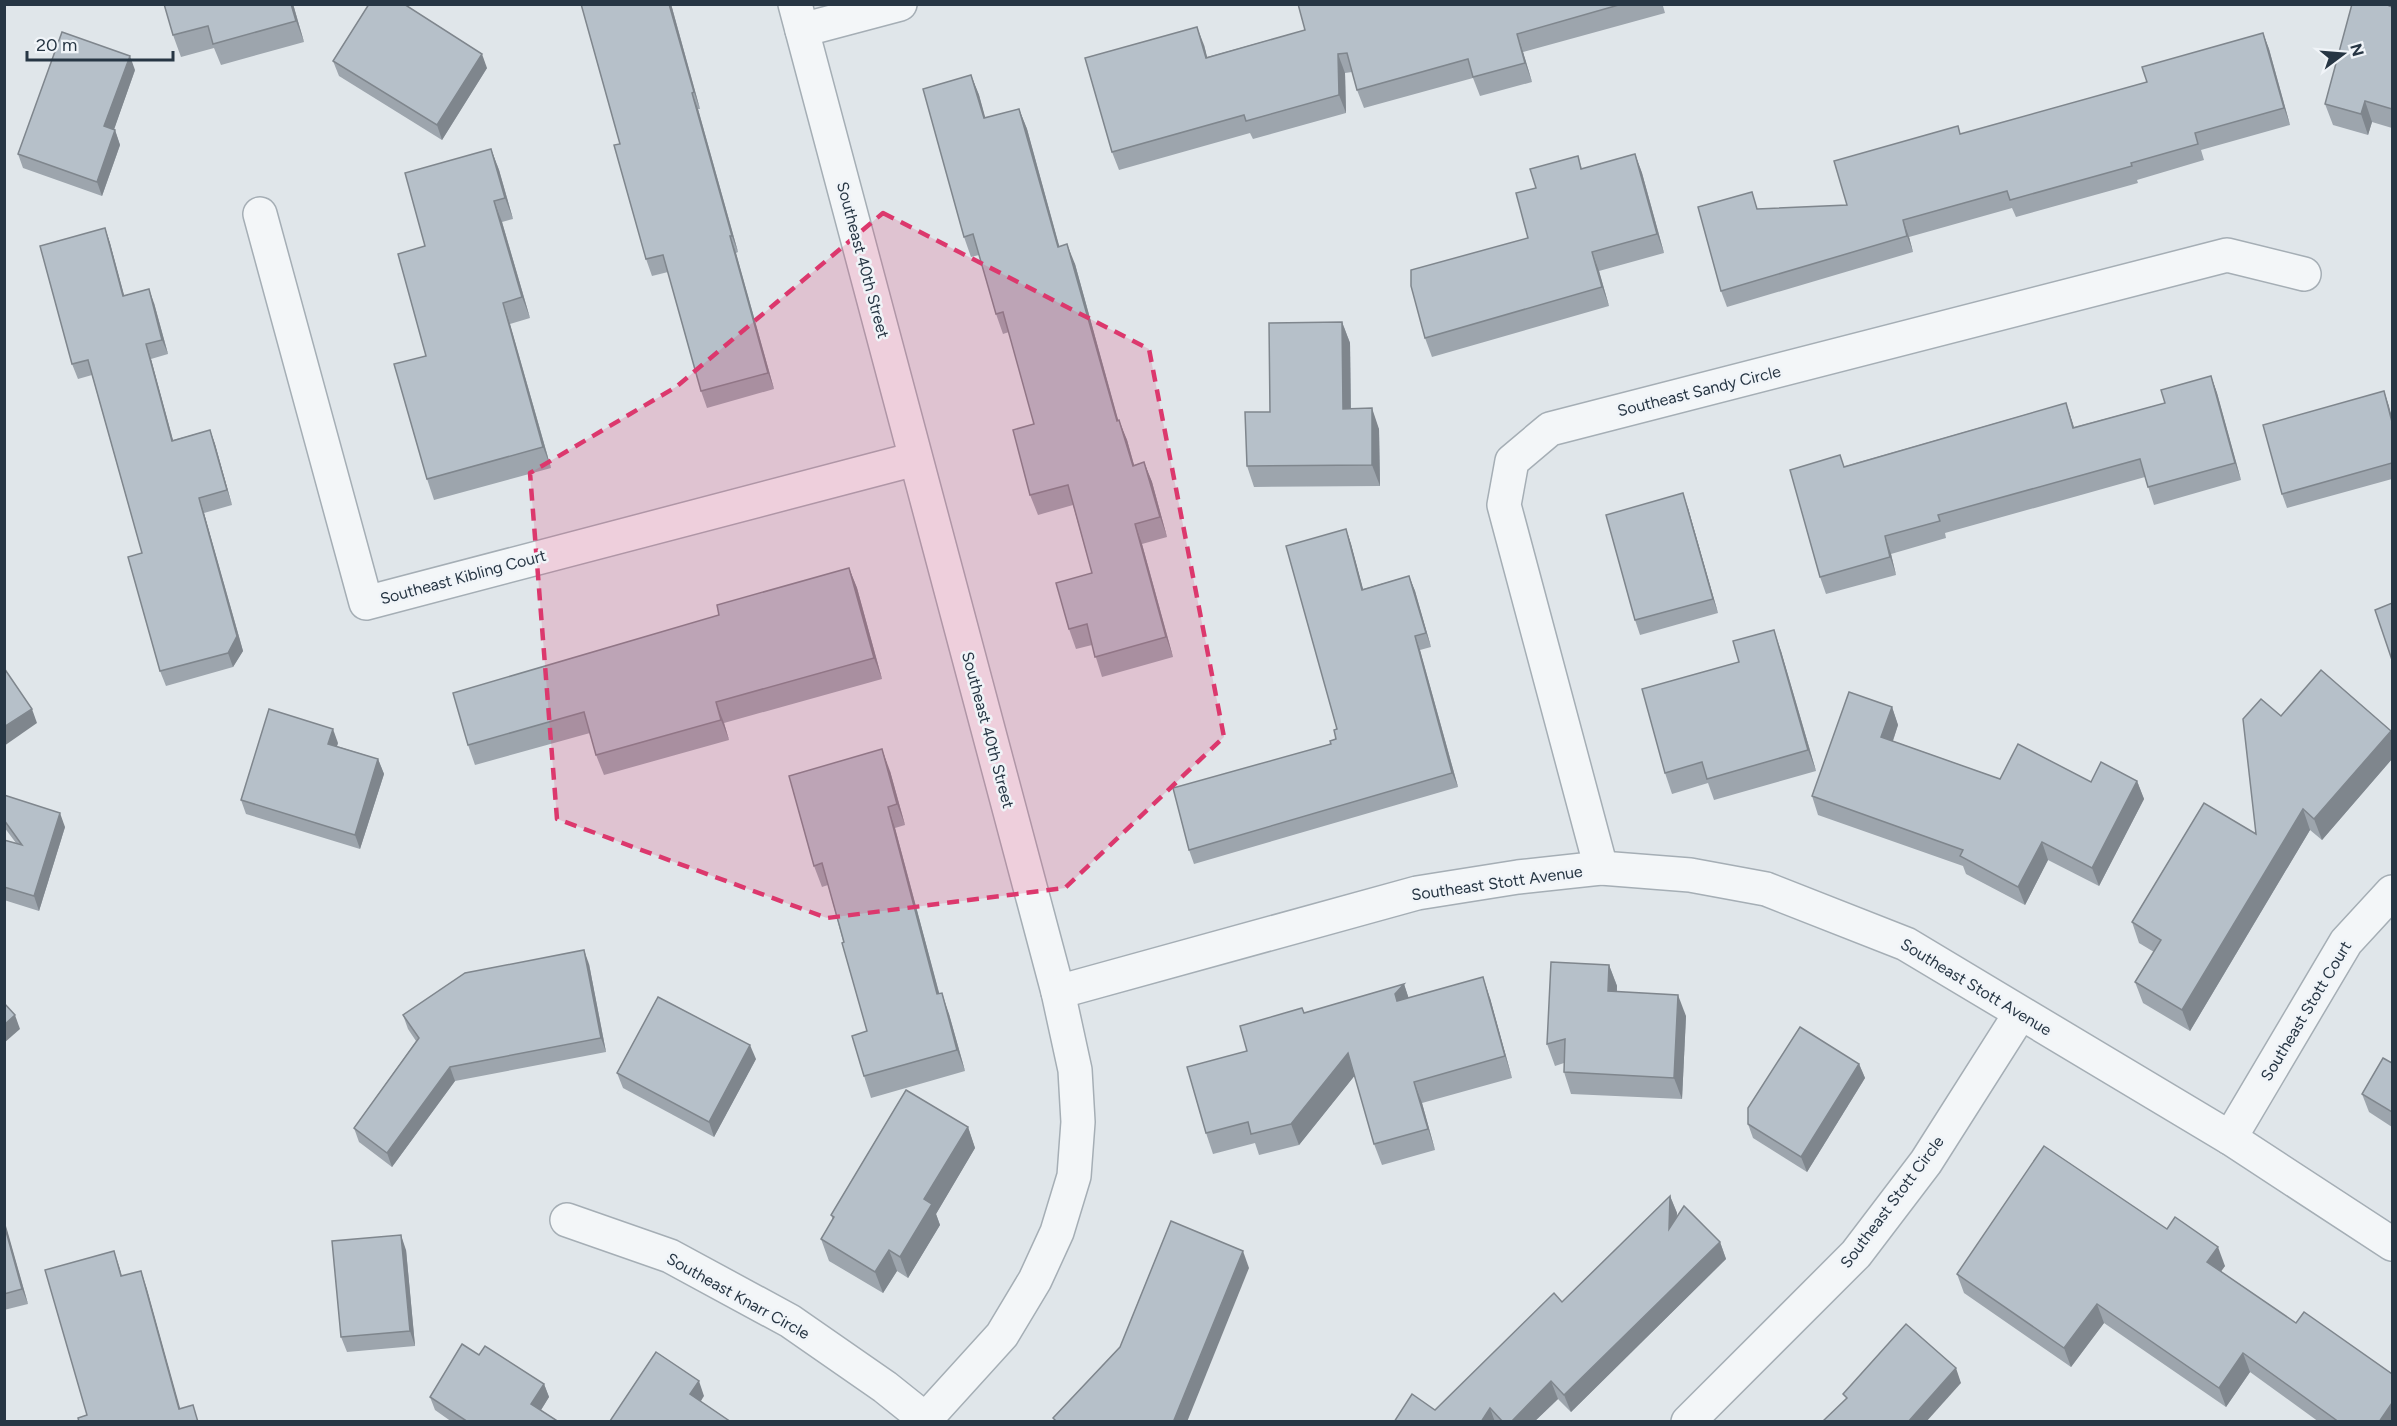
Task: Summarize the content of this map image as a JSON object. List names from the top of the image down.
{
  "streets": {
    "street": [
      "Southeast 40th Street",
      "Southeast Sandy Circle",
      "Southeast Kibling Court",
      "Southeast Stott Avenue",
      "Southeast Stott Court",
      "Southeast Stott Circle",
      "Southeast Knarr Circle"
    ]
  },
  "crossings": [
    ["Southeast 40th Street", "Southeast Kibling Court"],
    ["Southeast 40th Street", "Southeast Stott Avenue"],
    ["Southeast 40th Street", "Southeast Knarr Circle"],
    ["Southeast Sandy Circle", "Southeast Stott Avenue"],
    ["Southeast Stott Avenue", "Southeast Stott Court"],
    ["Southeast Stott Avenue", "Southeast Stott Circle"]
  ],
  "scale_bar": "20 m",
  "north": "right"
}
